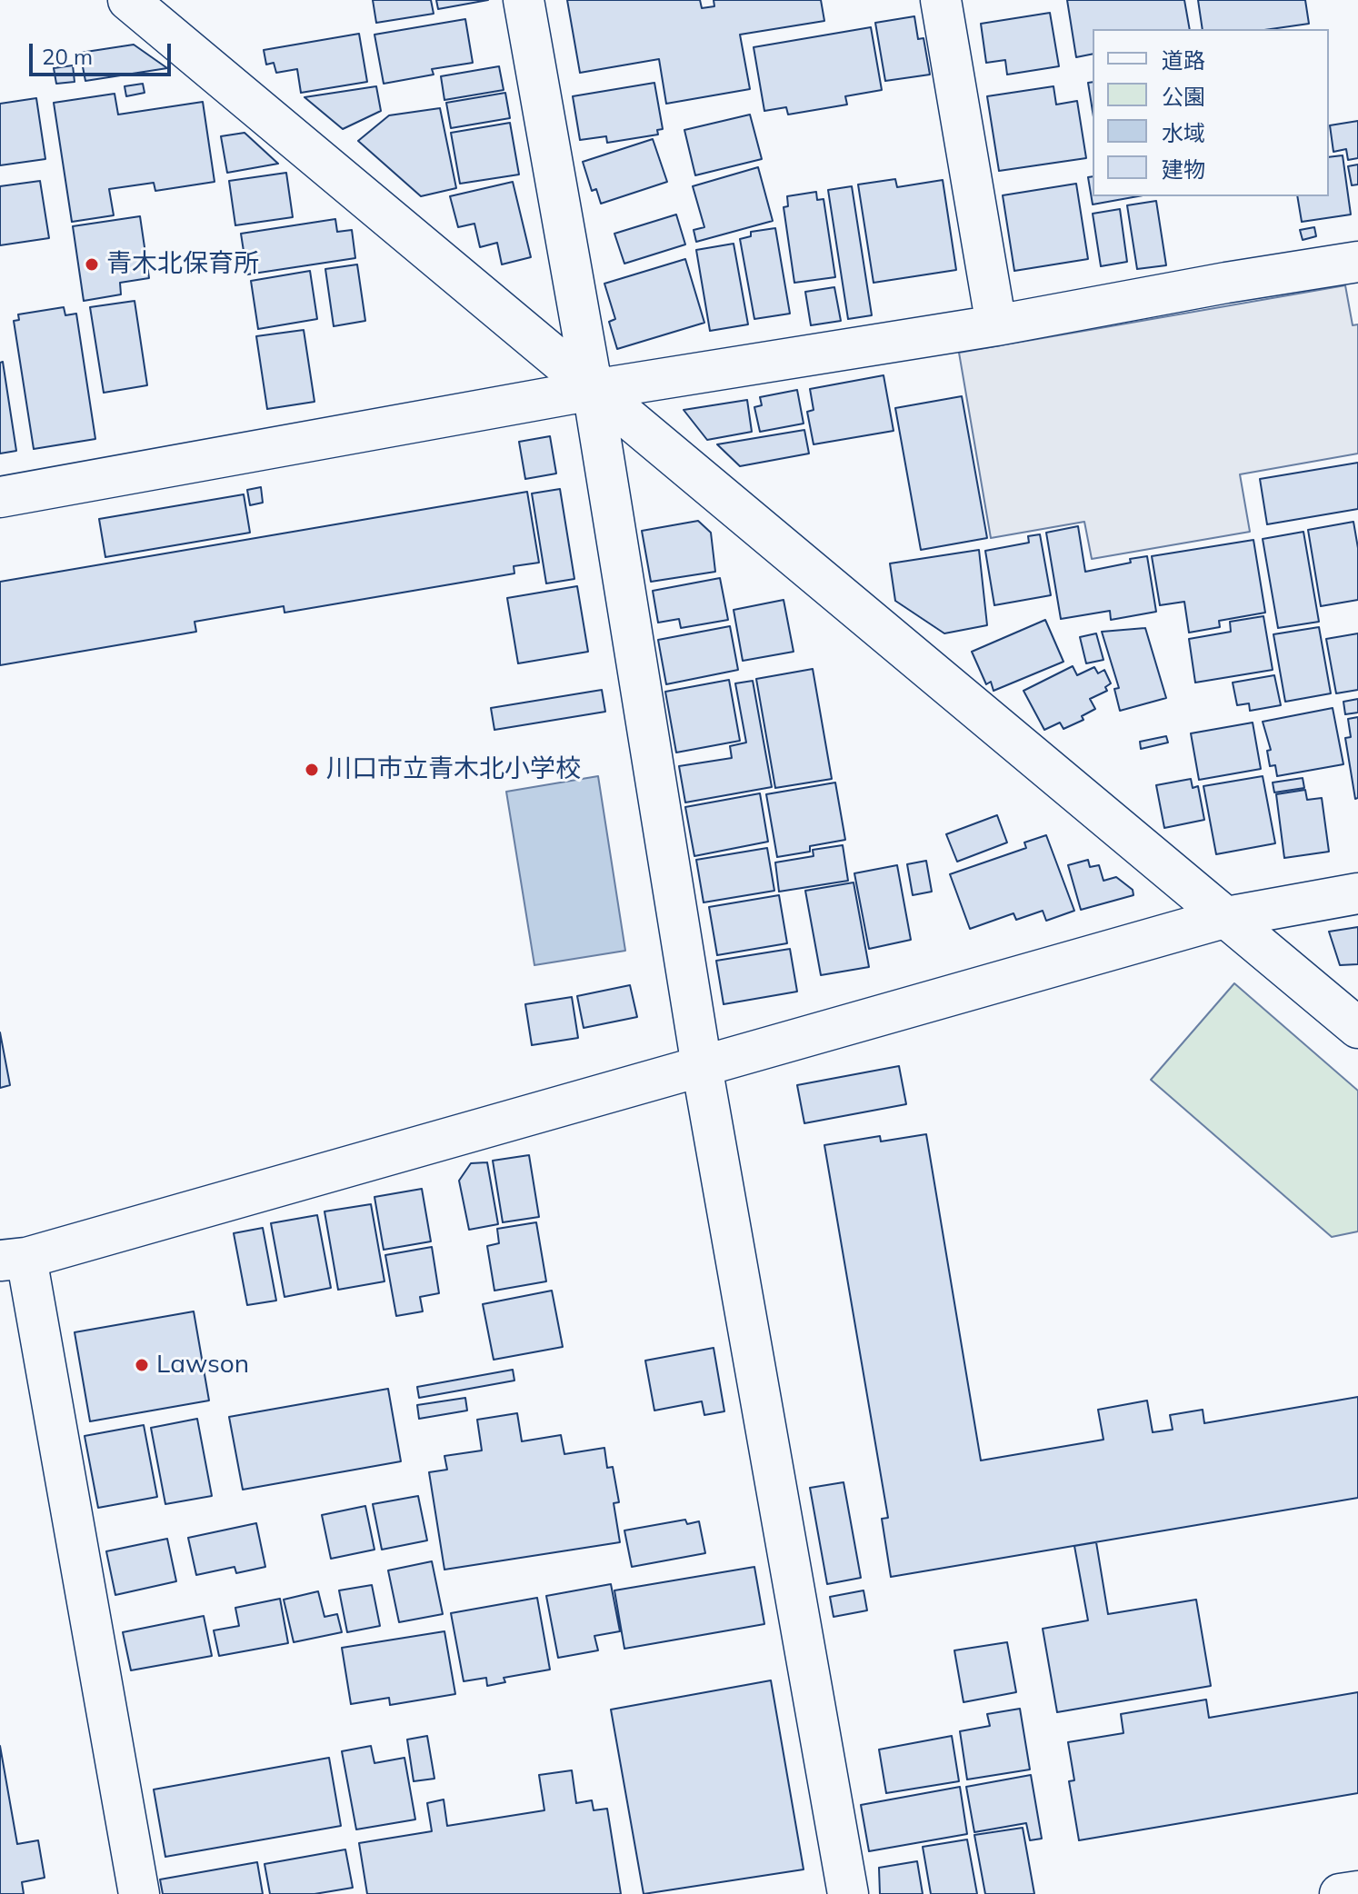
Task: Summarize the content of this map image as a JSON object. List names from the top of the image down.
{
  "places": ["青木北保育所", "川口市立青木北小学校", "Lawson"],
  "legend": [
    "道路",
    "公園",
    "水域",
    "建物"
  ],
  "scale_bar": "20 m"
}
